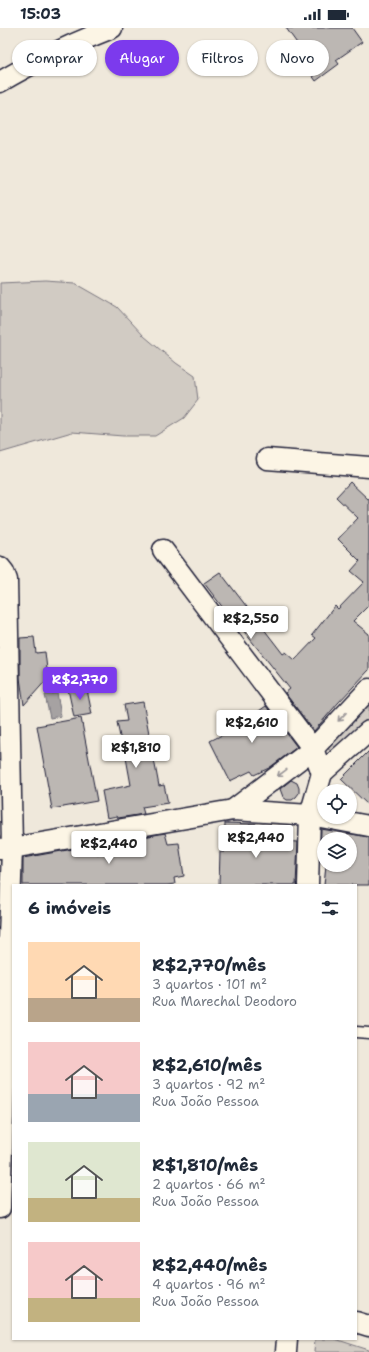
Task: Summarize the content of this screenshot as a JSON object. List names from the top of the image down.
{
  "page": {
    "status": "15:03",
    "chip": [
      "Comprar",
      "Alugar",
      "Filtros",
      "Novo"
    ],
    "price": [
      "R$2,550",
      "R$2,770",
      "R$2,610",
      "R$1,810",
      "R$2,440",
      "R$2,440"
    ],
    "heading": "6 imóveis",
    "list": [
      {
        "name": "R$2,770/mês",
        "note": "3 quartos · 101 m² · Rua Marechal Deodoro"
      },
      {
        "name": "R$2,610/mês",
        "note": "3 quartos · 92 m² · Rua João Pessoa"
      },
      {
        "name": "R$1,810/mês",
        "note": "2 quartos · 66 m² · Rua João Pessoa"
      },
      {
        "name": "R$2,440/mês",
        "note": "4 quartos · 96 m² · Rua João Pessoa"
      }
    ]
  }
}
